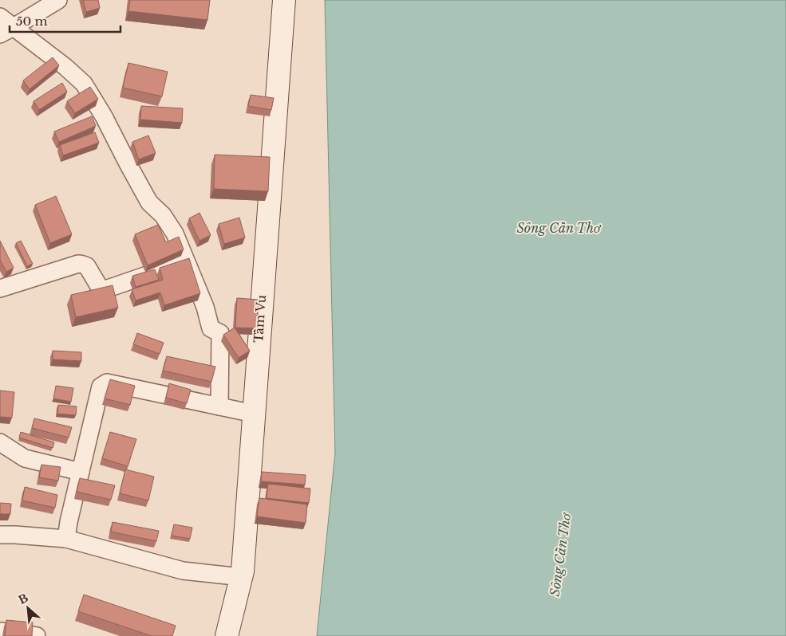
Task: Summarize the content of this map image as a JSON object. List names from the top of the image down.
{
  "streets": {
    "street": ["Tầm Vu"]
  },
  "water": ["Sông Cần Thơ"],
  "scale_bar": "50 m",
  "north": "top left"
}
